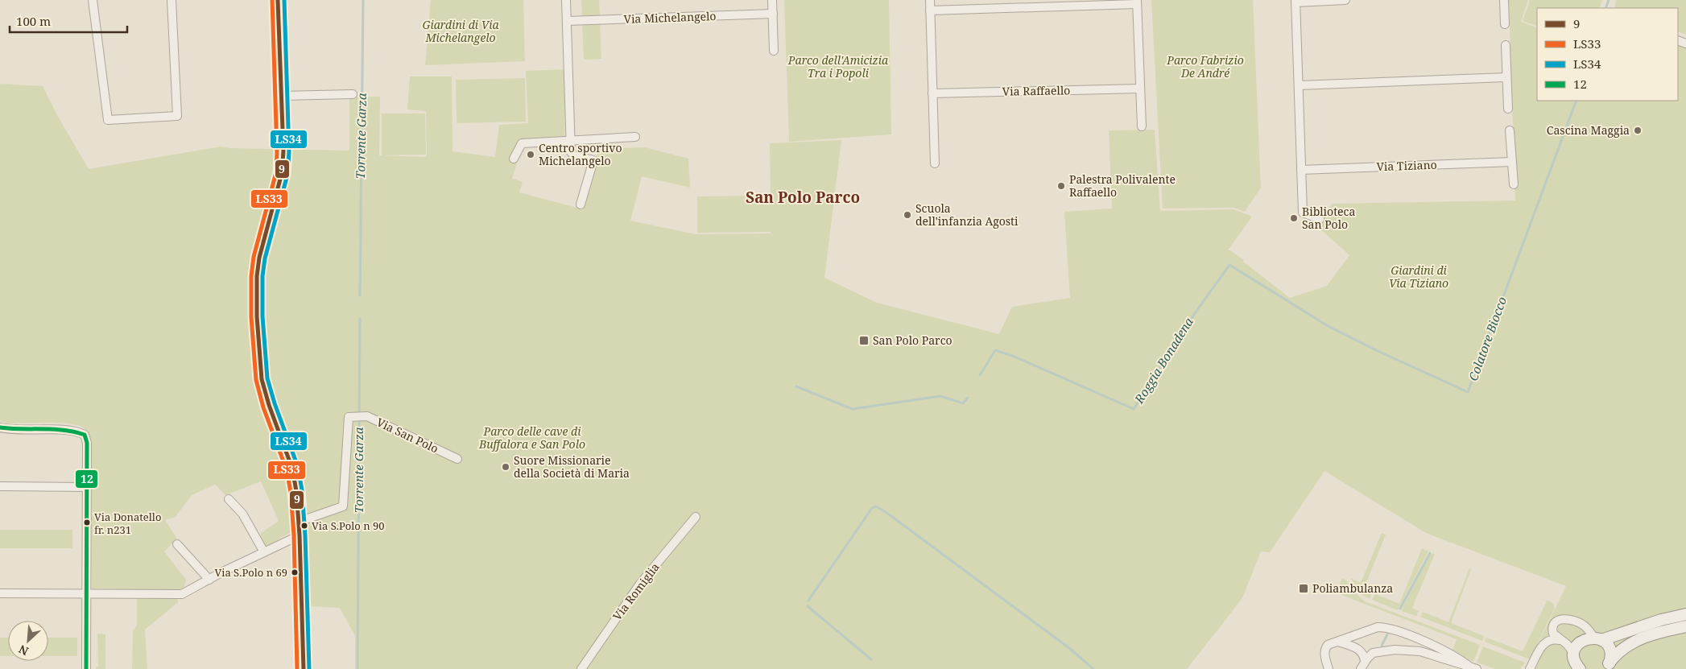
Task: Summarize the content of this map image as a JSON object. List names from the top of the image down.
{
  "streets": {
    "street": [
      "Via Michelangelo",
      "Via Raffaello",
      "Via Tiziano",
      "Via San Polo",
      "Via Romiglia"
    ]
  },
  "districts": ["San Polo Parco"],
  "water": ["Torrente Garza", "Colatore Biocco", "Roggia Bonadena"],
  "parks": [
    "Giardini di Via Michelangelo",
    "Parco dell'Amicizia Tra i Popoli",
    "Parco Fabrizio De André",
    "Giardini di Via Tiziano",
    "Parco delle cave di Buffalora e San Polo"
  ],
  "places": {
    "other": [
      "Cascina Maggia",
      "Centro sportivo Michelangelo",
      "Palestra Polivalente Raffaello",
      "Scuola dell'infanzia Agosti",
      "Biblioteca San Polo",
      "Suore Missionarie della Società di Maria",
      "Via Donatello fr. n231",
      "Via S.Polo n 90",
      "Via S.Polo n 69"
    ],
    "transit": ["San Polo Parco", "Poliambulanza"]
  },
  "lines": [
    "transit line 9",
    "transit line LS33",
    "transit line LS34",
    "transit line 12"
  ],
  "legend": [
    "9",
    "LS33",
    "LS34",
    "12"
  ],
  "scale_bar": "100 m",
  "north": "bottom left"
}
